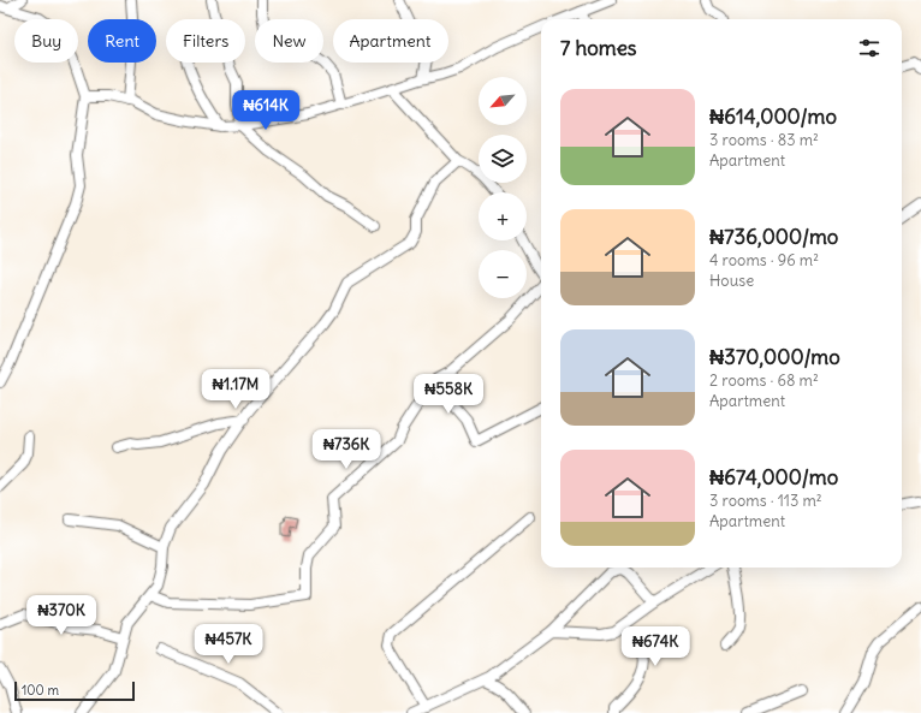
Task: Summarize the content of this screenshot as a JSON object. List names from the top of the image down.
{
  "scale_bar": "100 m",
  "north": "bottom left",
  "page": {
    "chip": [
      "Buy",
      "Rent",
      "Filters",
      "New",
      "Apartment"
    ],
    "heading": "7 homes",
    "map_buttons": ["+", "−"],
    "list": [
      {
        "name": "₦614,000/mo",
        "note": "3 rooms · 83 m² · Apartment"
      },
      {
        "name": "₦736,000/mo",
        "note": "4 rooms · 96 m² · House"
      },
      {
        "name": "₦370,000/mo",
        "note": "2 rooms · 68 m² · Apartment"
      },
      {
        "name": "₦674,000/mo",
        "note": "3 rooms · 113 m² · Apartment"
      }
    ],
    "price": [
      "₦614K",
      "₦1.17M",
      "₦558K",
      "₦736K",
      "₦370K",
      "₦457K",
      "₦674K"
    ],
    "scale": "100 m"
  }
}
